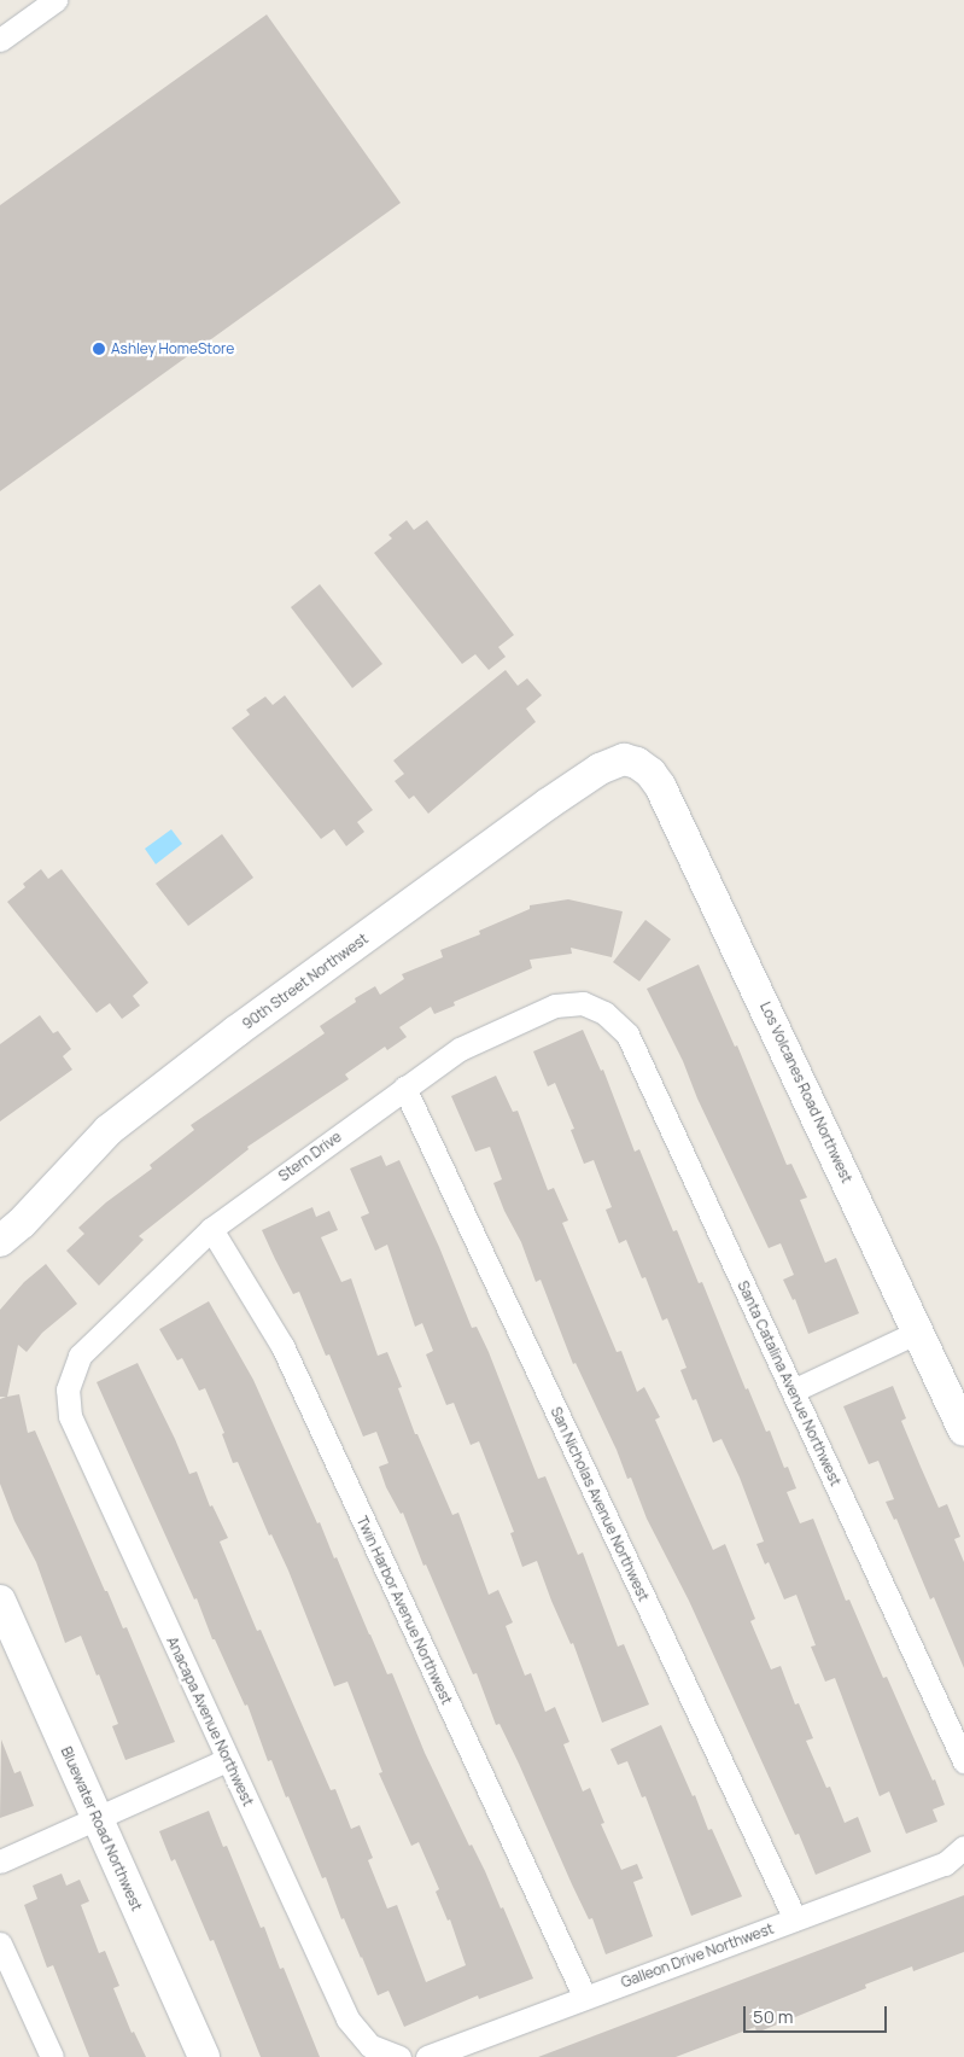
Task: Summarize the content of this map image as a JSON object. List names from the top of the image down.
{
  "streets": {
    "street": [
      "90th Street Northwest",
      "Los Volcanes Road Northwest",
      "Stern Drive",
      "Santa Catalina Avenue Northwest",
      "San Nicholas Avenue Northwest",
      "Twin Harbor Avenue Northwest",
      "Anacapa Avenue Northwest",
      "Bluewater Road Northwest",
      "Galleon Drive Northwest"
    ]
  },
  "crossings": [
    ["90th Street Northwest", "Los Volcanes Road Northwest"],
    ["Stern Drive", "Santa Catalina Avenue Northwest"],
    ["Stern Drive", "San Nicholas Avenue Northwest"],
    ["Stern Drive", "Twin Harbor Avenue Northwest"],
    ["Stern Drive", "Anacapa Avenue Northwest"],
    ["San Nicholas Avenue Northwest", "Galleon Drive Northwest"],
    ["Twin Harbor Avenue Northwest", "Galleon Drive Northwest"]
  ],
  "places": ["Ashley HomeStore"],
  "scale_bar": "50 m"
}
